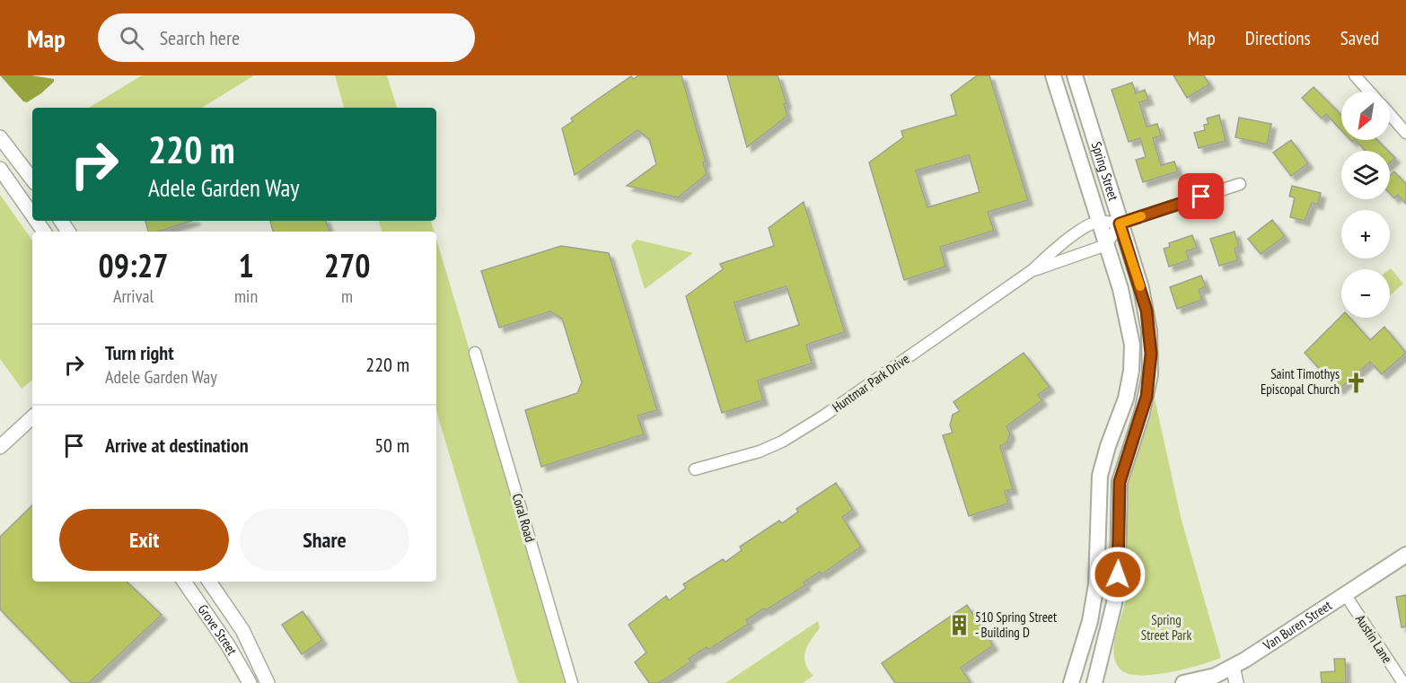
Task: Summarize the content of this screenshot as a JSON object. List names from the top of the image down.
{
  "streets": {
    "main road": ["Spring Street", "Van Buren Street"],
    "street": [
      "Huntmar Park Drive",
      "Coral Road",
      "Grove Street",
      "Austin Lane"
    ]
  },
  "crossings": [
    ["Spring Street", "Huntmar Park Drive"],
    ["Van Buren Street", "Austin Lane"]
  ],
  "parks": ["Spring Street Park"],
  "places": {
    "church": ["Saint Timothys Episcopal Church"],
    "building": ["510 Spring Street - Building D"]
  },
  "north": "bottom left",
  "page": {
    "header": "Map",
    "search": "Search here",
    "nav": ["Map", "Directions", "Saved"],
    "map_buttons": ["+", "−"],
    "turn": ["220 m", "Adele Garden Way"],
    "eta": [
      "09:27",
      "Arrival",
      "1",
      "min",
      "270",
      "m"
    ],
    "list": [
      {
        "name": "Turn right",
        "note": "Adele Garden Way",
        "value": "220 m"
      },
      {
        "name": "Arrive at destination",
        "value": "50 m"
      }
    ],
    "buttons": ["Exit", "Share"]
  }
}
